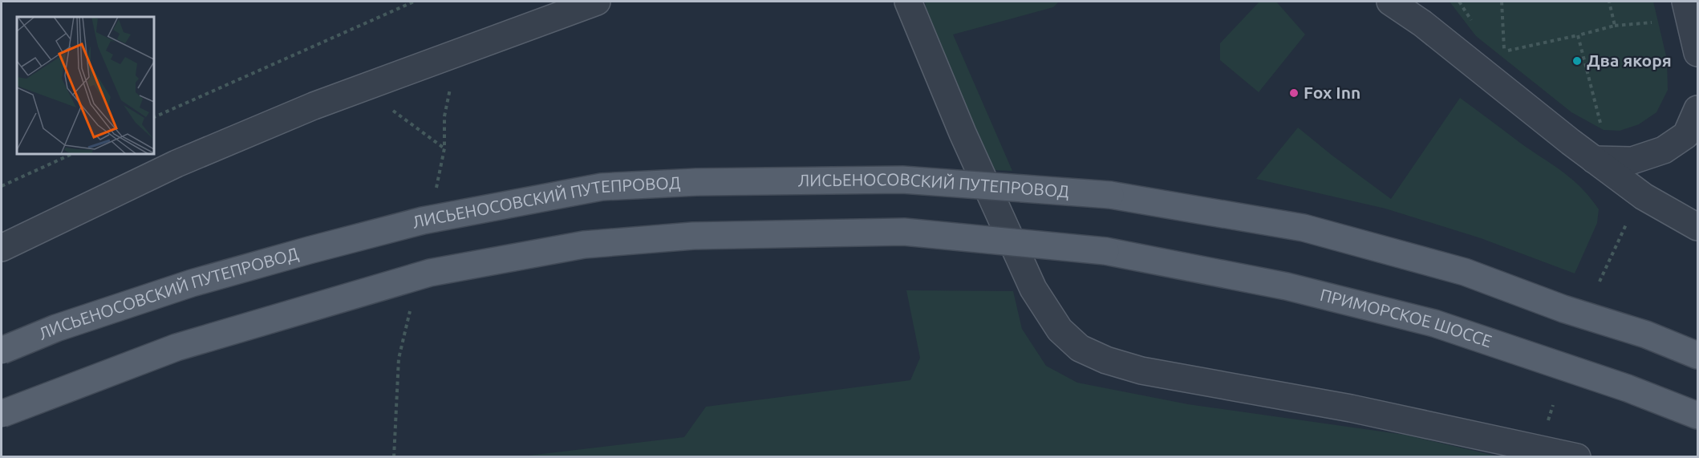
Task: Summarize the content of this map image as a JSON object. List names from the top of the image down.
{
  "streets": {
    "main road": ["ЛИСЬЕНОСОВСКИЙ ПУТЕПРОВОД", "ПРИМОРСКОЕ ШОССЕ"]
  },
  "places": ["Два якоря", "Fox Inn"]
}
